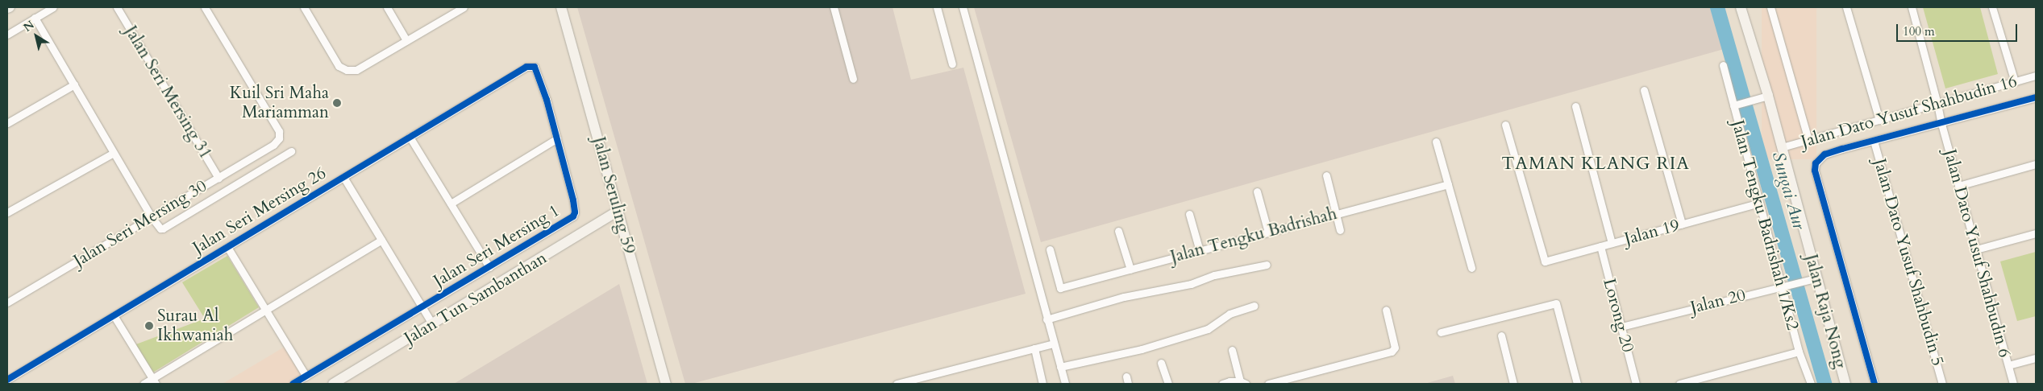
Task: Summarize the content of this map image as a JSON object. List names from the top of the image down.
{
  "streets": {
    "main road": ["Jalan Seruling 59", "Jalan Tun Sambanthan", "Jalan Raja Nong"],
    "street": [
      "Jalan Seri Mersing 31",
      "Jalan Dato Yusuf Shahbudin 16",
      "Jalan Seri Mersing 26",
      "Jalan Seri Mersing 30",
      "Jalan Tengku Badrishah 1/Ks2",
      "Jalan 19",
      "Jalan Tengku Badrishah",
      "Jalan Seri Mersing 1",
      "Jalan Dato Yusuf Shahbudin 6",
      "Jalan Dato Yusuf Shahbudin 5",
      "Jalan 20",
      "Lorong 20"
    ]
  },
  "crossings": [
    ["Jalan Seri Mersing 31", "Jalan Seri Mersing 30"],
    ["Jalan Dato Yusuf Shahbudin 16", "Jalan Dato Yusuf Shahbudin 6"],
    ["Jalan Dato Yusuf Shahbudin 16", "Jalan Raja Nong"],
    ["Jalan Seruling 59", "Jalan Tun Sambanthan"],
    ["Jalan Seri Mersing 26", "Jalan Seri Mersing 1"],
    ["Jalan Tengku Badrishah 1/Ks2", "Jalan 19"],
    ["Jalan Tengku Badrishah 1/Ks2", "Jalan 20"],
    ["Jalan 19", "Lorong 20"],
    ["Jalan Seri Mersing 1", "Jalan Tun Sambanthan"],
    ["Jalan 20", "Jalan Raja Nong"],
    ["Jalan 20", "Lorong 20"]
  ],
  "districts": ["TAMAN KLANG RIA"],
  "water": ["Sungai Aur"],
  "places": ["Kuil Sri Maha Mariamman", "Surau Al Ikhwaniah"],
  "scale_bar": "100 m",
  "north": "top left"
}
